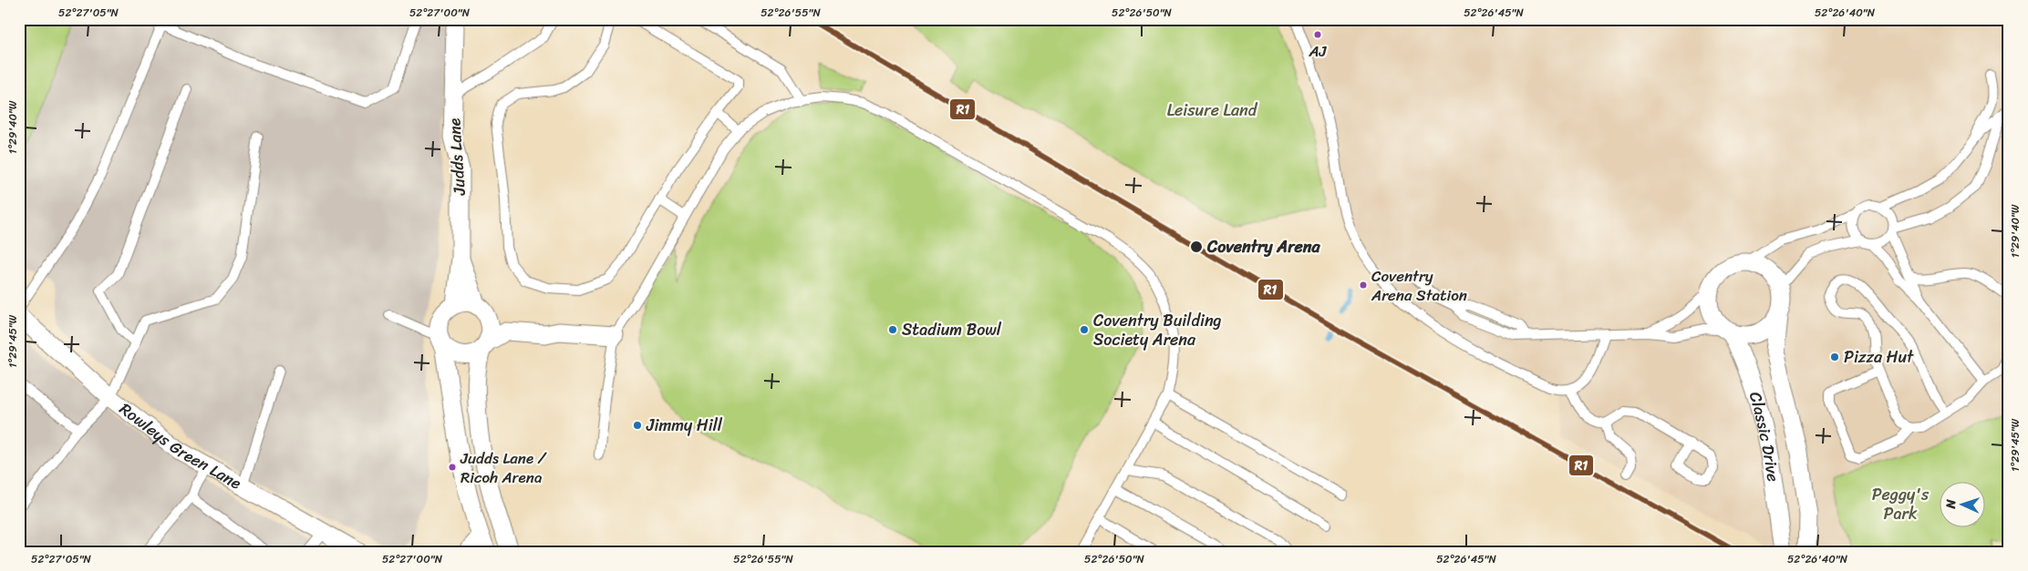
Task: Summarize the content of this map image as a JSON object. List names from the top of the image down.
{
  "streets": {
    "street": ["Judds Lane", "Classic Drive", "Rowleys Green Lane"]
  },
  "parks": ["Leisure Land", "Peggy's Park"],
  "places": [
    "AJ",
    "Coventry Arena",
    "Coventry Arena Station",
    "Stadium Bowl",
    "Coventry Building Society Arena",
    "Pizza Hut",
    "Jimmy Hill",
    "Judds Lane / Ricoh Arena"
  ],
  "lines": ["transit line R1"],
  "north": "left",
  "coordinates": [
    "52°27'05\"N",
    "52°27'00\"N",
    "52°26'55\"N",
    "52°26'50\"N",
    "52°26'45\"N",
    "52°26'40\"N",
    "1°29'40\"W",
    "1°29'45\"W"
  ]
}
